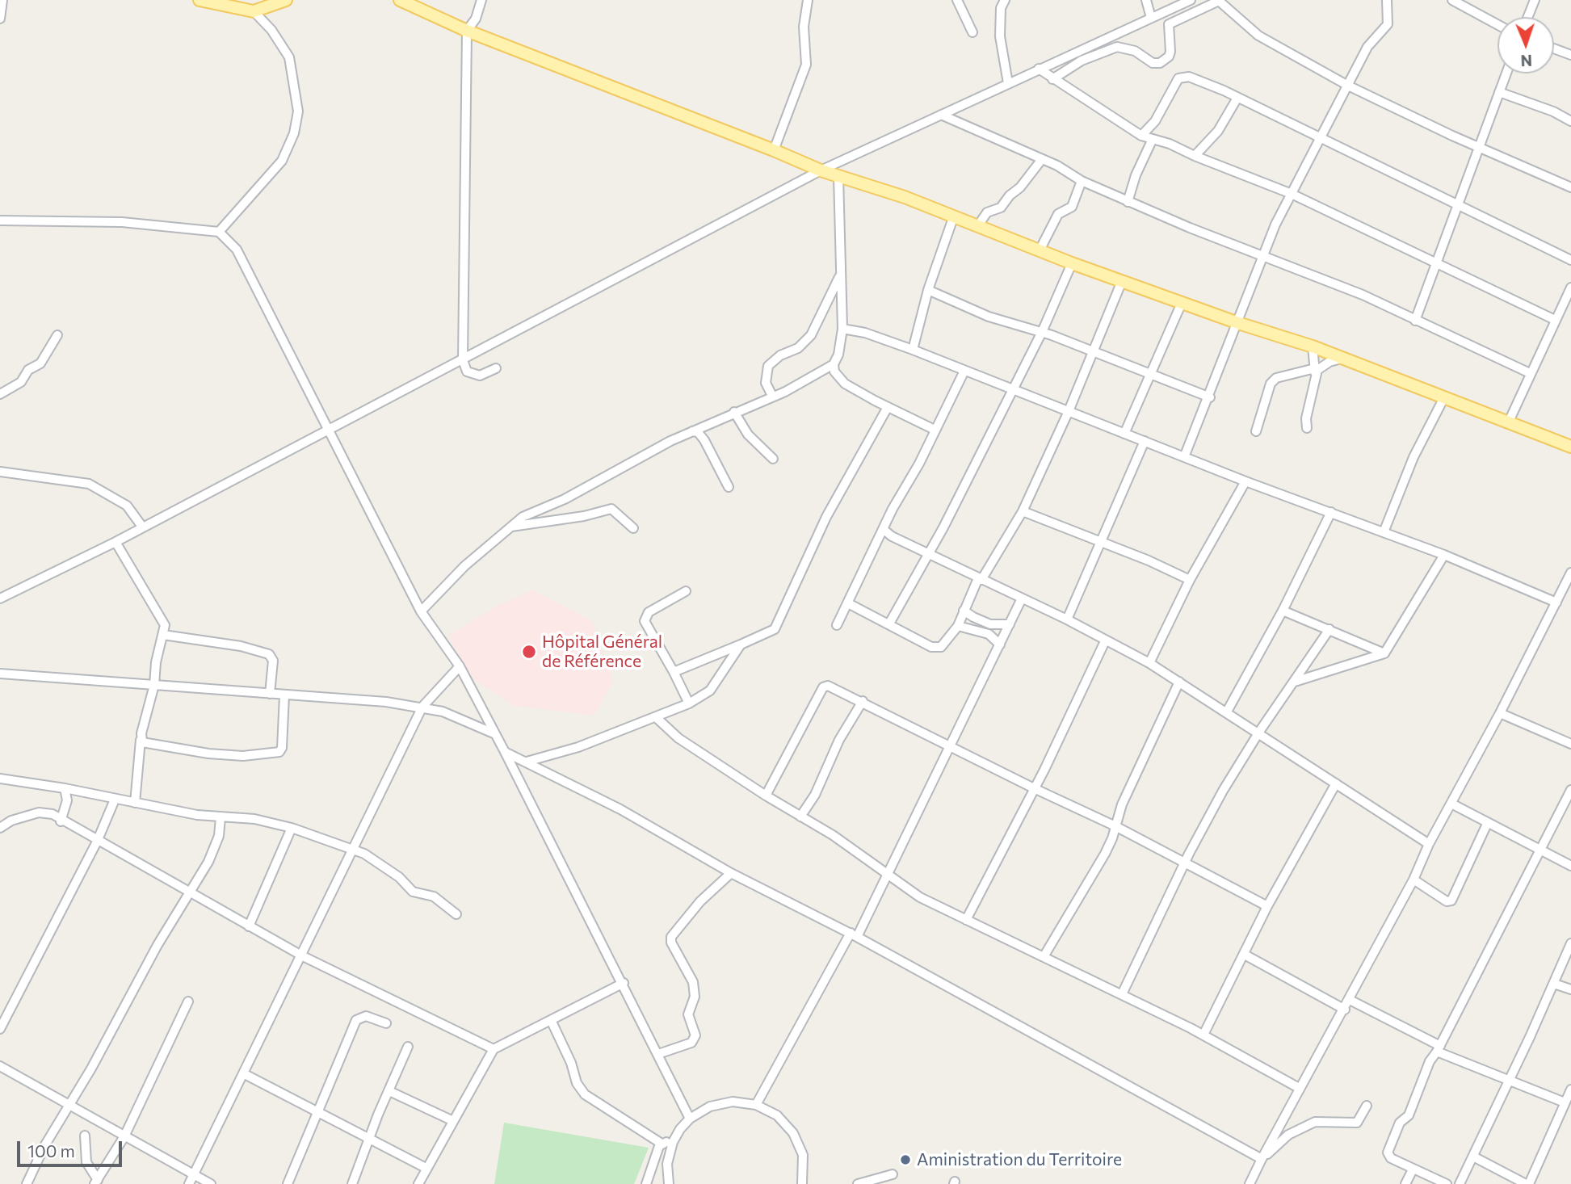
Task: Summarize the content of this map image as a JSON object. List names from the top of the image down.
{
  "places": ["Hôpital Général de Référence", "Aministration du Territoire"],
  "scale_bar": "100 m",
  "north": "bottom"
}
